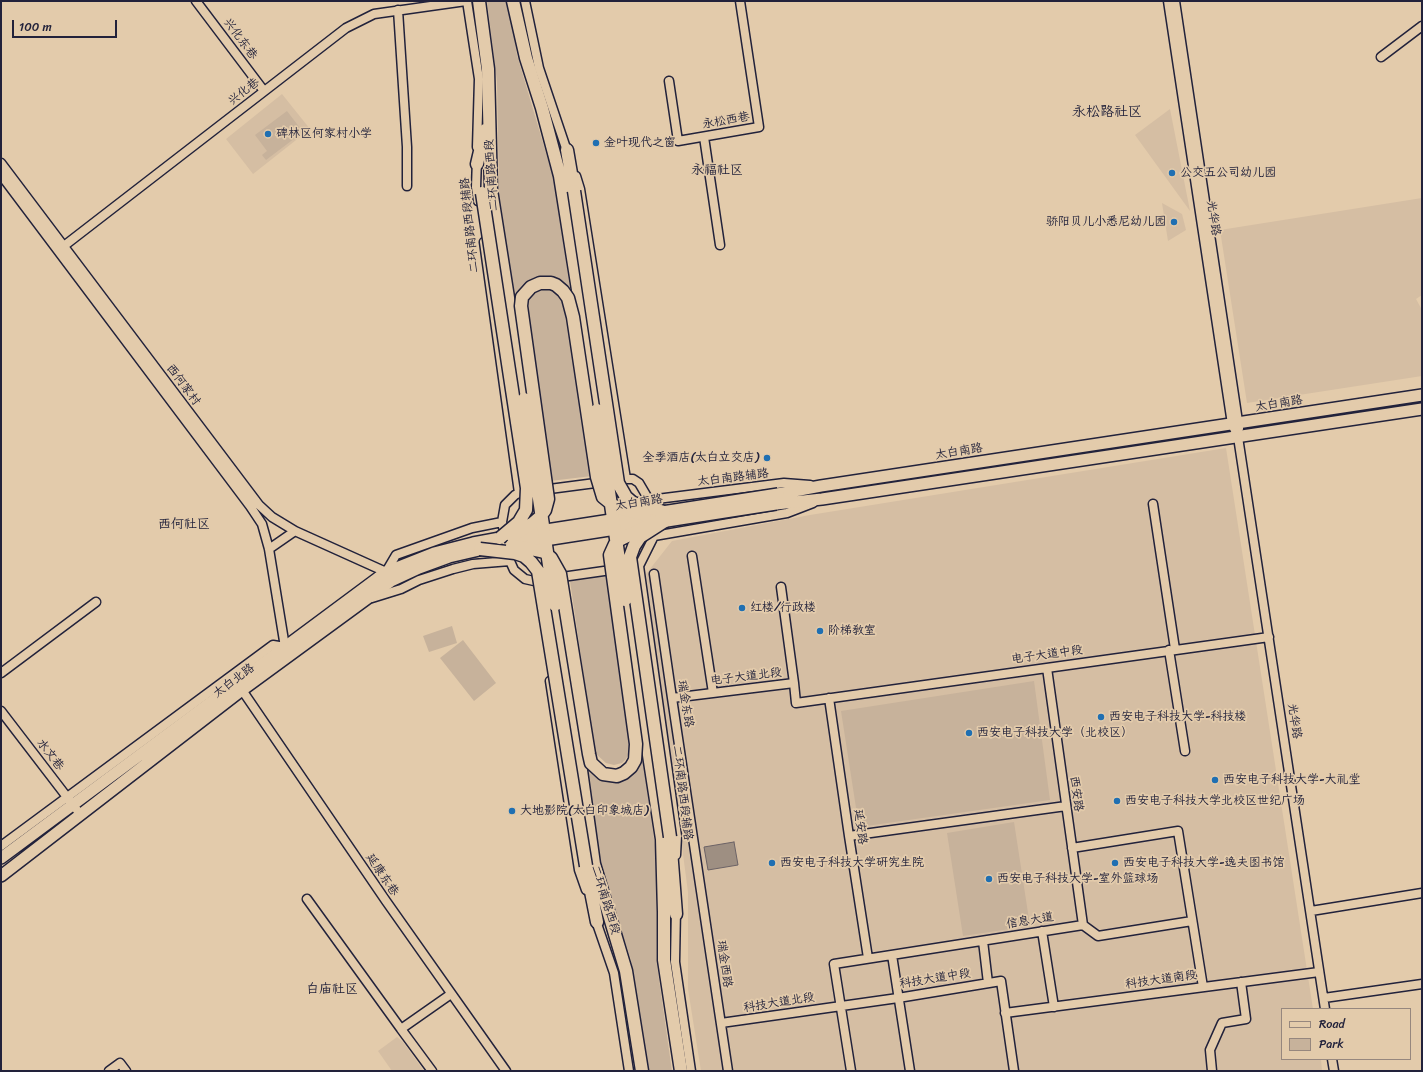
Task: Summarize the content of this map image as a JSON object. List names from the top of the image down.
{
  "streets": {
    "highway": ["二环南路西段"],
    "main road": ["太白南路", "太白北路"],
    "street": [
      "兴化东巷",
      "兴化巷",
      "永松西巷",
      "光华路",
      "二环南路西段辅路",
      "西何家村",
      "太白南路辅路",
      "电子大道中段",
      "电子大道北段",
      "瑞金东路",
      "水文巷",
      "西安路",
      "延安路",
      "延康东巷",
      "信息大道",
      "瑞金西路",
      "科技大道中段",
      "科技大道南段",
      "科技大道北段"
    ]
  },
  "crossings": [
    ["兴化东巷", "兴化巷"],
    ["兴化巷", "二环南路西段辅路"],
    ["兴化巷", "西何家村"],
    ["光华路", "太白南路"],
    ["光华路", "电子大道中段"],
    ["光华路", "科技大道南段"],
    ["西何家村", "太白北路"],
    ["太白南路", "太白南路辅路"],
    ["太白南路", "太白北路"],
    ["电子大道中段", "电子大道北段"],
    ["电子大道中段", "西安路"],
    ["电子大道中段", "延安路"],
    ["电子大道北段", "瑞金东路"],
    ["电子大道北段", "延安路"],
    ["太白北路", "水文巷"],
    ["太白北路", "延康东巷"],
    ["瑞金东路", "瑞金西路"],
    ["西安路", "信息大道"],
    ["延安路", "信息大道"],
    ["信息大道", "科技大道中段"],
    ["信息大道", "科技大道北段"],
    ["瑞金西路", "科技大道北段"],
    ["科技大道中段", "科技大道南段"],
    ["科技大道中段", "科技大道北段"]
  ],
  "districts": [
    "永松路社区",
    "永福社区",
    "西何社区",
    "白庙社区"
  ],
  "places": [
    "碑林区何家村小学",
    "金叶现代之窗",
    "公交五公司幼儿园",
    "骄阳贝儿小悉尼幼儿园",
    "全季酒店(太白立交店)",
    "红楼/行政楼",
    "阶梯教室",
    "西安电子科技大学-科技楼",
    "西安电子科技大学（北校区）",
    "西安电子科技大学-大礼堂",
    "西安电子科技大学北校区世纪广场",
    "大地影院(太白印象城店)",
    "西安电子科技大学研究生院",
    "西安电子科技大学-逸夫图书馆",
    "西安电子科技大学-室外篮球场"
  ],
  "legend": ["Road", "Park"],
  "scale_bar": "100 m"
}
